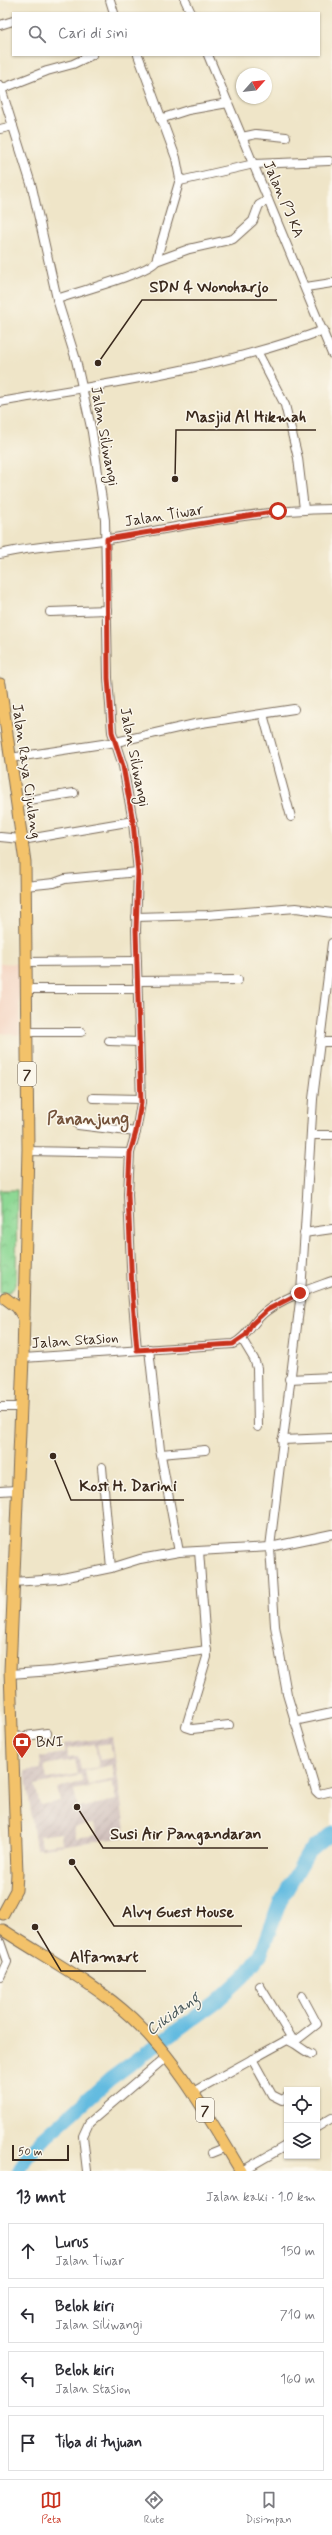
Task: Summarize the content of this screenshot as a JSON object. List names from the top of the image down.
{
  "streets": {
    "highway": ["Jalan Raya Cijulang", "7"],
    "street": [
      "Jalan PJ KA",
      "Jalan Siliwangi",
      "Jalan Tiwar",
      "Jalan Stasion"
    ]
  },
  "crossings": [
    ["Jalan Siliwangi", "Jalan Tiwar"],
    ["Jalan Siliwangi", "Jalan Stasion"],
    ["Jalan Raya Cijulang", "7"],
    ["7", "Jalan Stasion"]
  ],
  "districts": ["Pananjung"],
  "water": ["Cikidang"],
  "places": {
    "other": [
      "SDN 4 Wonoharjo",
      "Masjid Al Hikmah",
      "Kost H. Darini",
      "Susi Air Pangandaran",
      "Alvy Guest House",
      "Alfamart"
    ],
    "bank": ["BNI"]
  },
  "scale_bar": "50 m",
  "north": "top right",
  "page": {
    "search": "Cari di sini",
    "scale": "50 m",
    "heading": ["13 mnt", "Jalan kaki · 1.0 km"],
    "list": [
      ["Lurus", "Jalan Tiwar", "150 m"],
      ["Belok kiri", "Jalan Siliwangi", "710 m"],
      ["Belok kiri", "Jalan Stasion", "160 m"],
      "Tiba di tujuan"
    ],
    "nav": ["Peta", "Rute", "Disimpan"]
  }
}
